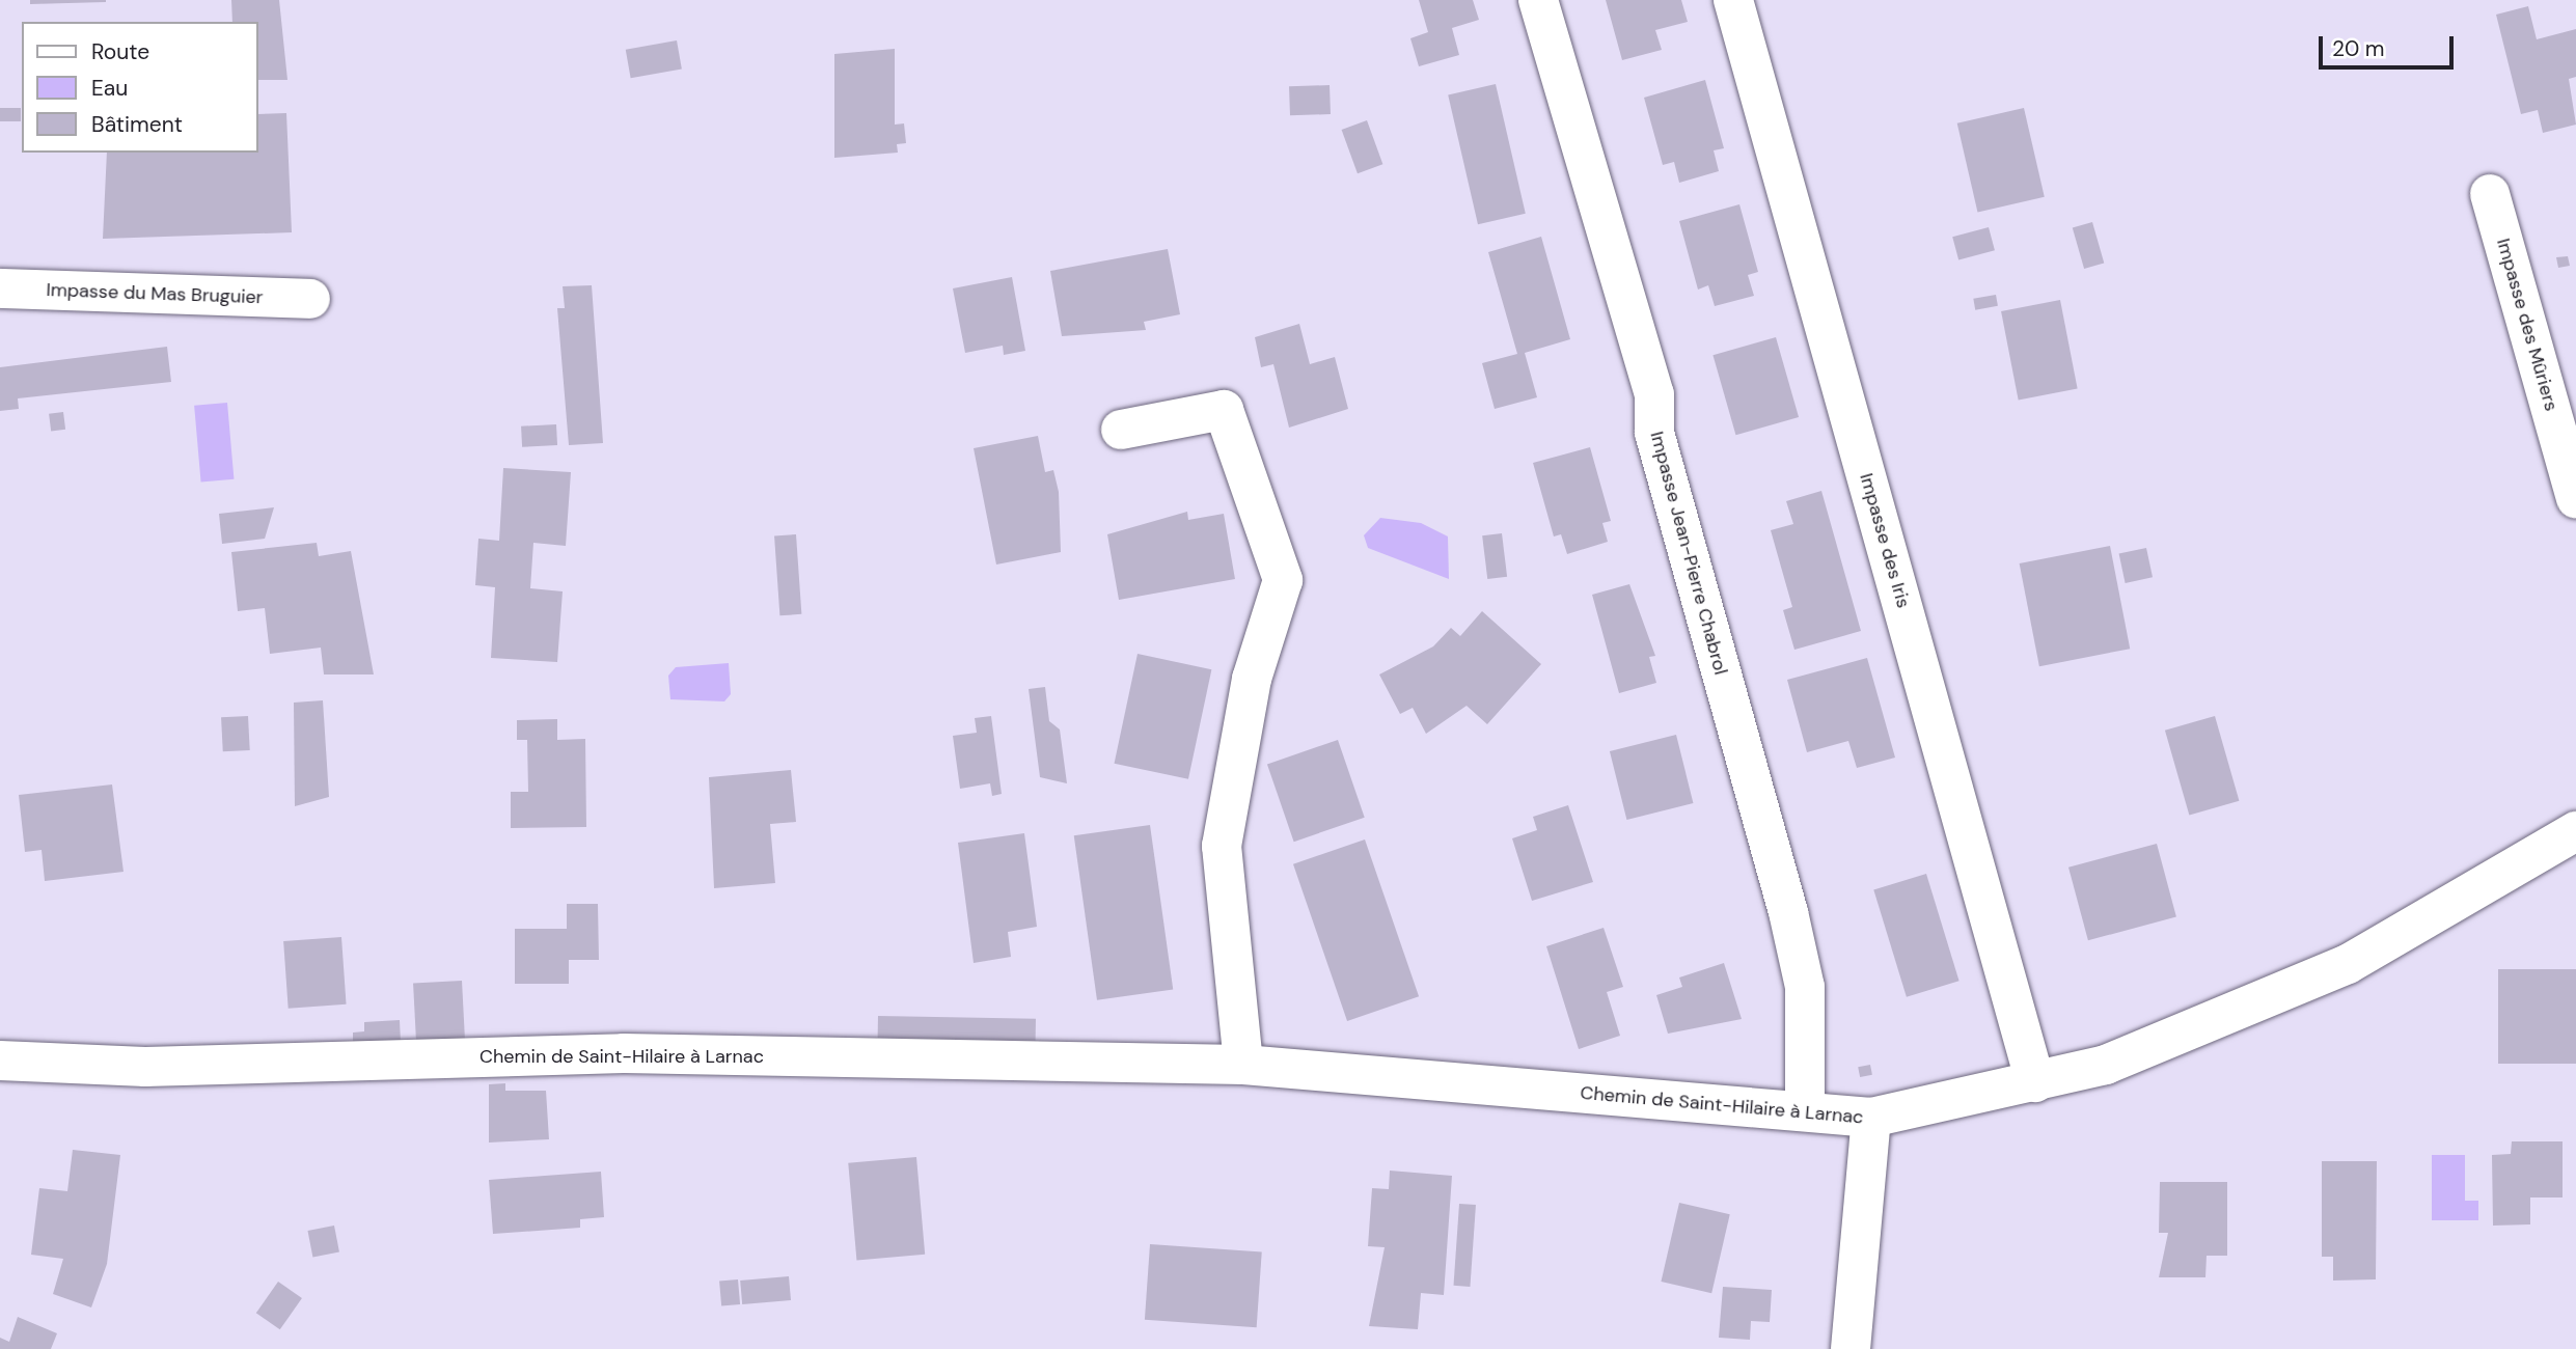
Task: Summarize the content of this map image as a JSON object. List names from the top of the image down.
{
  "streets": {
    "street": [
      "Impasse du Mas Bruguier",
      "Impasse des Mûriers",
      "Impasse des Iris",
      "Impasse Jean-Pierre Chabrol",
      "Chemin de Saint-Hilaire à Larnac"
    ]
  },
  "crossings": [
    ["Impasse des Iris", "Chemin de Saint-Hilaire à Larnac"],
    ["Impasse Jean-Pierre Chabrol", "Chemin de Saint-Hilaire à Larnac"]
  ],
  "legend": ["Route", "Eau", "Bâtiment"],
  "scale_bar": "20 m"
}
